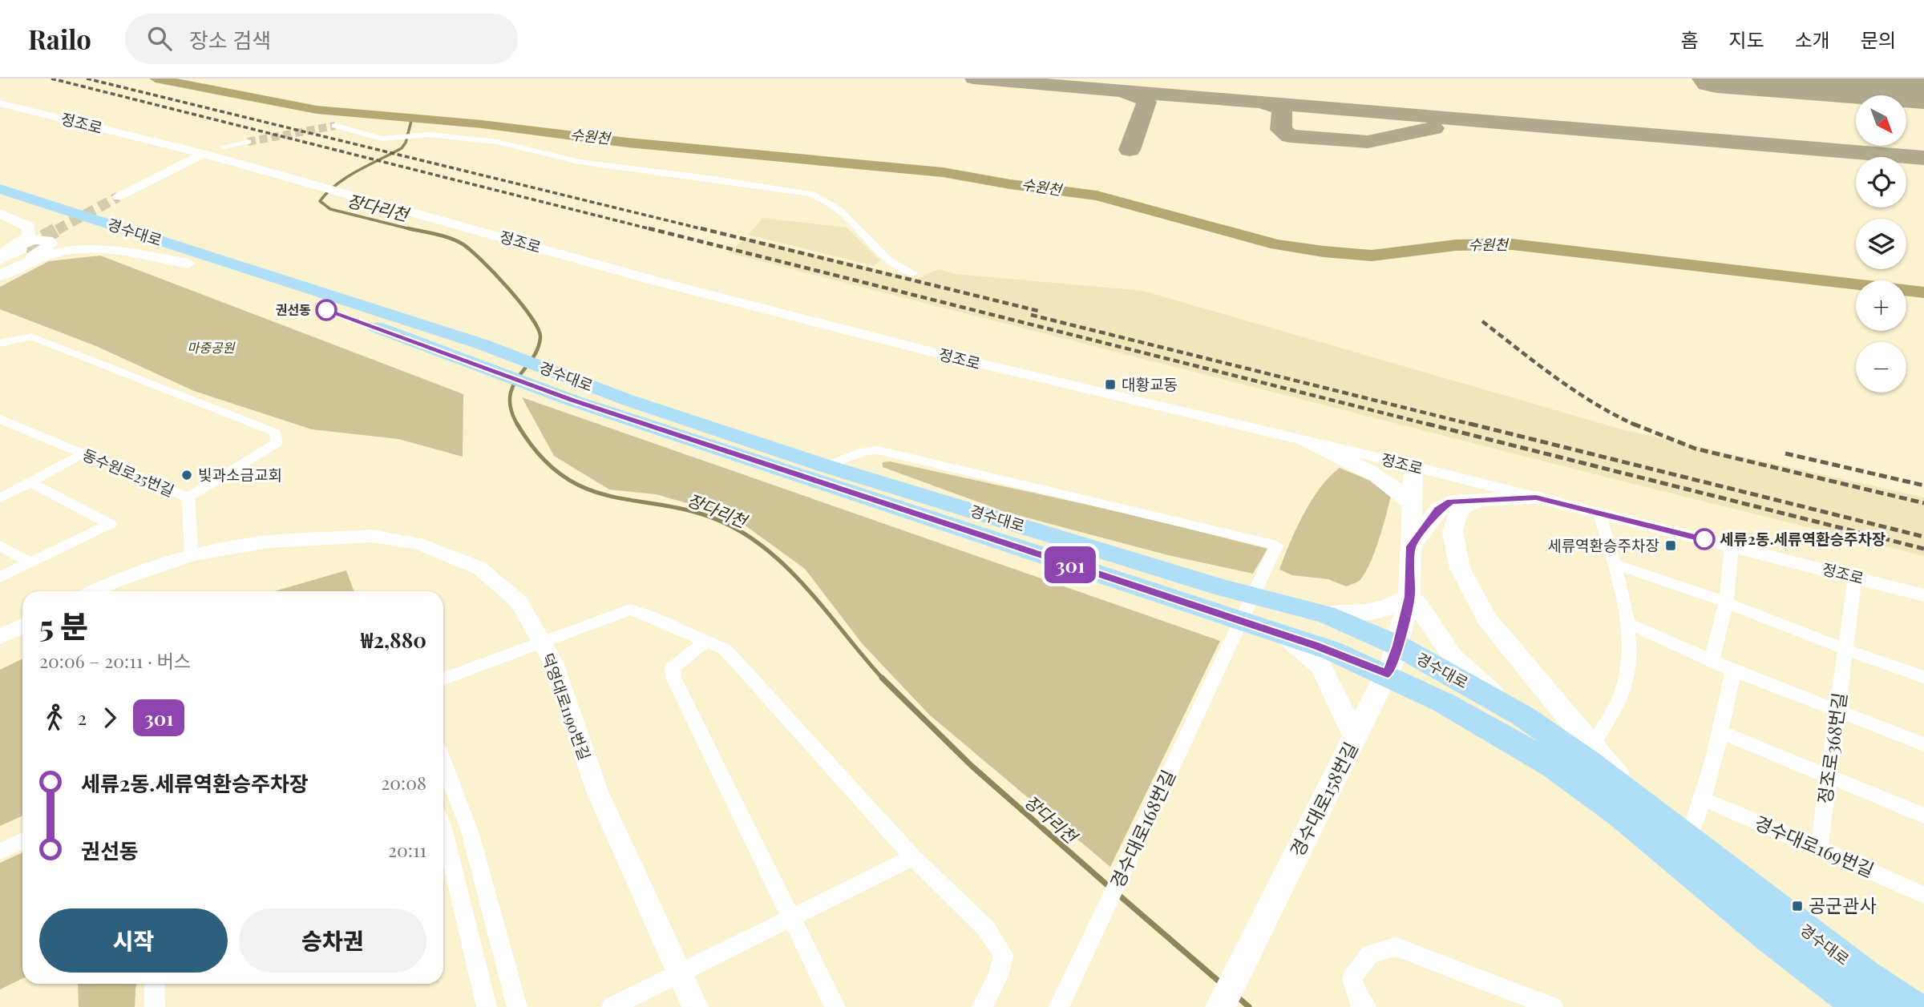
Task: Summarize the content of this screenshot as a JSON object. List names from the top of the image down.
{
  "streets": {
    "main road": ["경수대로", "경수대로158번길"],
    "street": [
      "정조로",
      "동수원로25번길",
      "덕영대로1190번길",
      "정조로368번길",
      "경수대로168번길",
      "경수대로169번길"
    ]
  },
  "crossings": [
    ["정조로", "정조로368번길"],
    ["정조로", "경수대로158번길"],
    ["경수대로", "경수대로158번길"],
    ["경수대로", "경수대로168번길"],
    ["동수원로25번길", "덕영대로1190번길"],
    ["정조로368번길", "경수대로169번길"]
  ],
  "water": ["수원천", "장다리천"],
  "parks": ["마중공원"],
  "places": {
    "other": ["권선동", "빛과소금교회", "세류2동.세류역환승주차장"],
    "transit": ["대황교동", "세류역환승주차장", "공군관사"]
  },
  "lines": ["bus line 301"],
  "north": "bottom right",
  "page": {
    "header": "Railo",
    "search": "장소 검색",
    "nav": [
      "홈",
      "지도",
      "소개",
      "문의"
    ],
    "on_map": "301",
    "map_buttons": ["+", "−"],
    "heading": ["5 분", "20:06 – 20:11 · 버스", "₩2,880"],
    "legs": ["2", "301"],
    "list": [
      {
        "name": "세류2동.세류역환승주차장",
        "value": "20:08"
      },
      {
        "name": "권선동",
        "value": "20:11"
      }
    ],
    "buttons": ["시작", "승차권"]
  }
}
